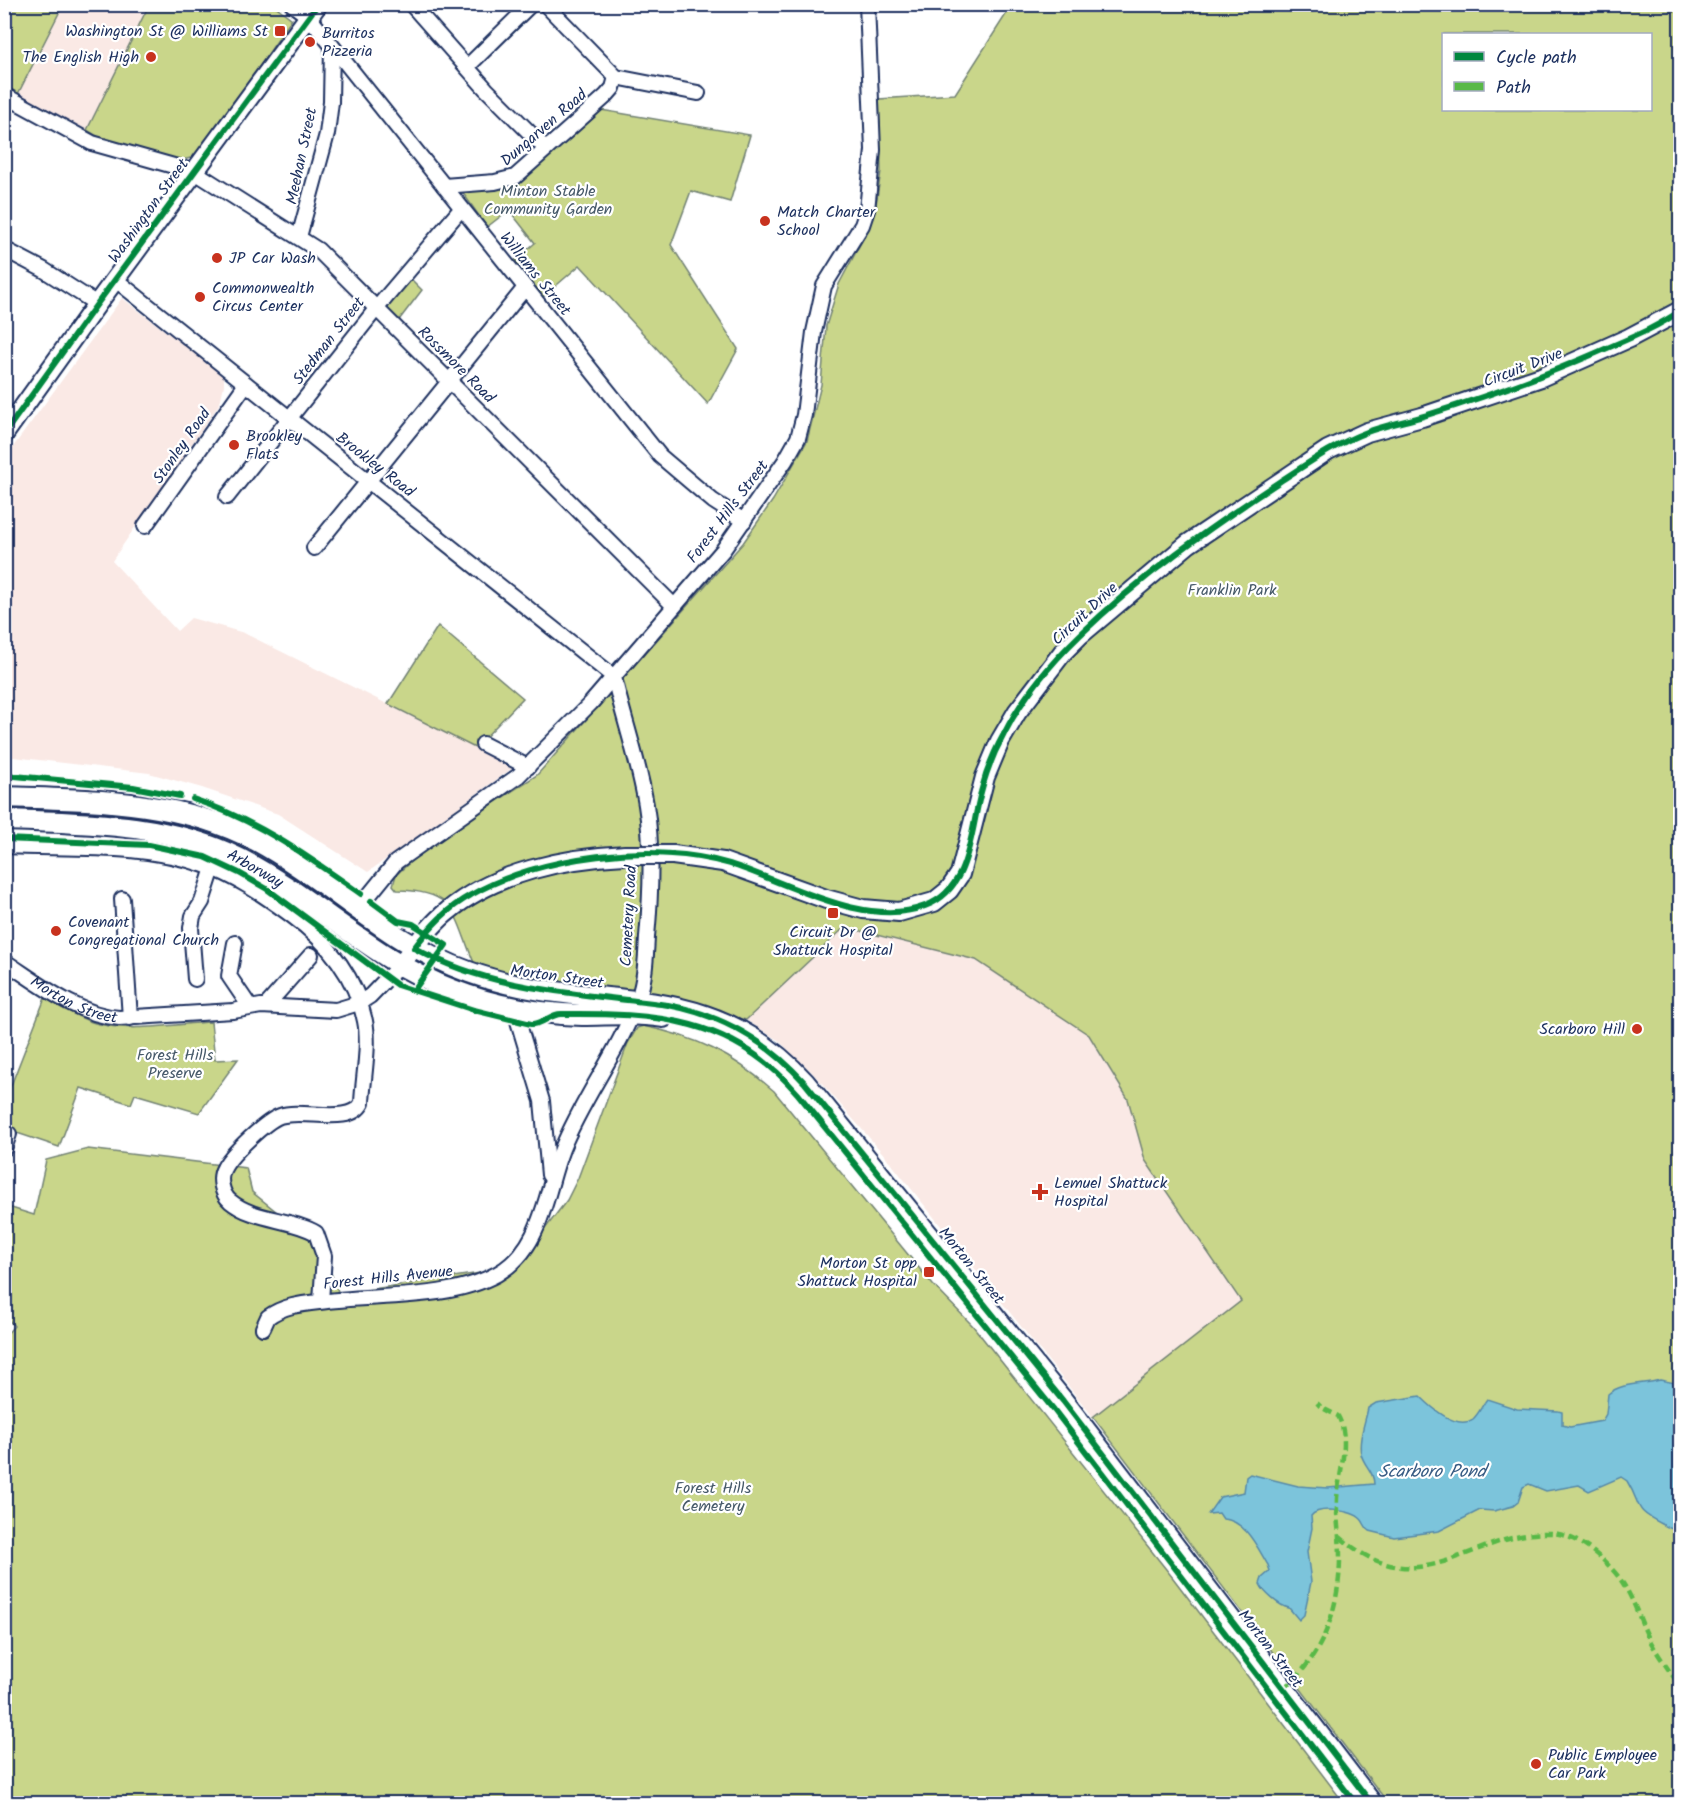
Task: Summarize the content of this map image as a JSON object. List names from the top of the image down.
{
  "streets": {
    "highway": ["Arborway", "Morton Street"],
    "main road": ["Washington Street", "Circuit Drive"],
    "street": [
      "Dungarven Road",
      "Meehan Street",
      "Williams Street",
      "Stedman Street",
      "Rossmore Road",
      "Stonley Road",
      "Brookley Road",
      "Forest Hills Street",
      "Cemetery Road",
      "Forest Hills Avenue"
    ]
  },
  "crossings": [
    ["Dungarven Road", "Williams Street"],
    ["Meehan Street", "Williams Street"],
    ["Meehan Street", "Rossmore Road"],
    ["Washington Street", "Williams Street"],
    ["Washington Street", "Rossmore Road"],
    ["Washington Street", "Brookley Road"],
    ["Williams Street", "Stedman Street"],
    ["Williams Street", "Forest Hills Street"],
    ["Stedman Street", "Rossmore Road"],
    ["Stedman Street", "Brookley Road"],
    ["Rossmore Road", "Forest Hills Street"],
    ["Circuit Drive", "Arborway"],
    ["Circuit Drive", "Morton Street"],
    ["Stonley Road", "Brookley Road"],
    ["Brookley Road", "Forest Hills Street"],
    ["Brookley Road", "Cemetery Road"],
    ["Forest Hills Street", "Arborway"],
    ["Forest Hills Street", "Cemetery Road"],
    ["Arborway", "Morton Street"],
    ["Arborway", "Forest Hills Avenue"],
    ["Cemetery Road", "Morton Street"],
    ["Cemetery Road", "Forest Hills Avenue"],
    ["Morton Street", "Forest Hills Avenue"]
  ],
  "water": ["Scarboro Pond"],
  "parks": [
    "Minton Stable Community Garden",
    "Franklin Park",
    "Forest Hills Preserve",
    "Forest Hills Cemetery"
  ],
  "places": {
    "transit": ["Washington St @ Williams St", "Circuit Dr @ Shattuck Hospital", "Morton St opp Shattuck Hospital"],
    "other": [
      "Burritos Pizzeria",
      "The English High",
      "Match Charter School",
      "JP Car Wash",
      "Commonwealth Circus Center",
      "Brookley Flats",
      "Covenant Congregational Church",
      "Scarboro Hill",
      "Public Employee Car Park"
    ],
    "health": ["Lemuel Shattuck Hospital"]
  },
  "legend": ["Cycle path", "Path"]
}
